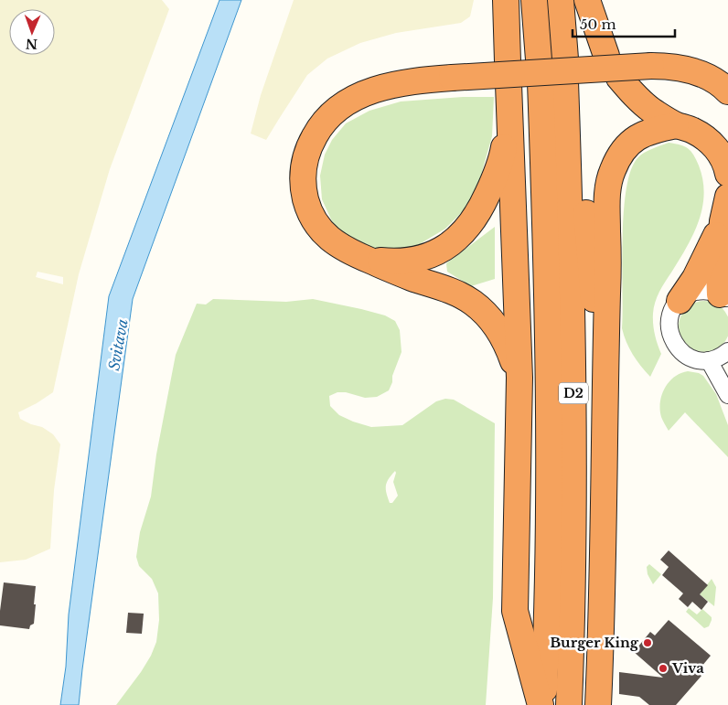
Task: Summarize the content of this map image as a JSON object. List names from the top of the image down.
{
  "streets": {
    "highway": ["D2"]
  },
  "water": ["Svitava"],
  "places": ["Burger King", "Viva"],
  "scale_bar": "50 m",
  "north": "bottom"
}
